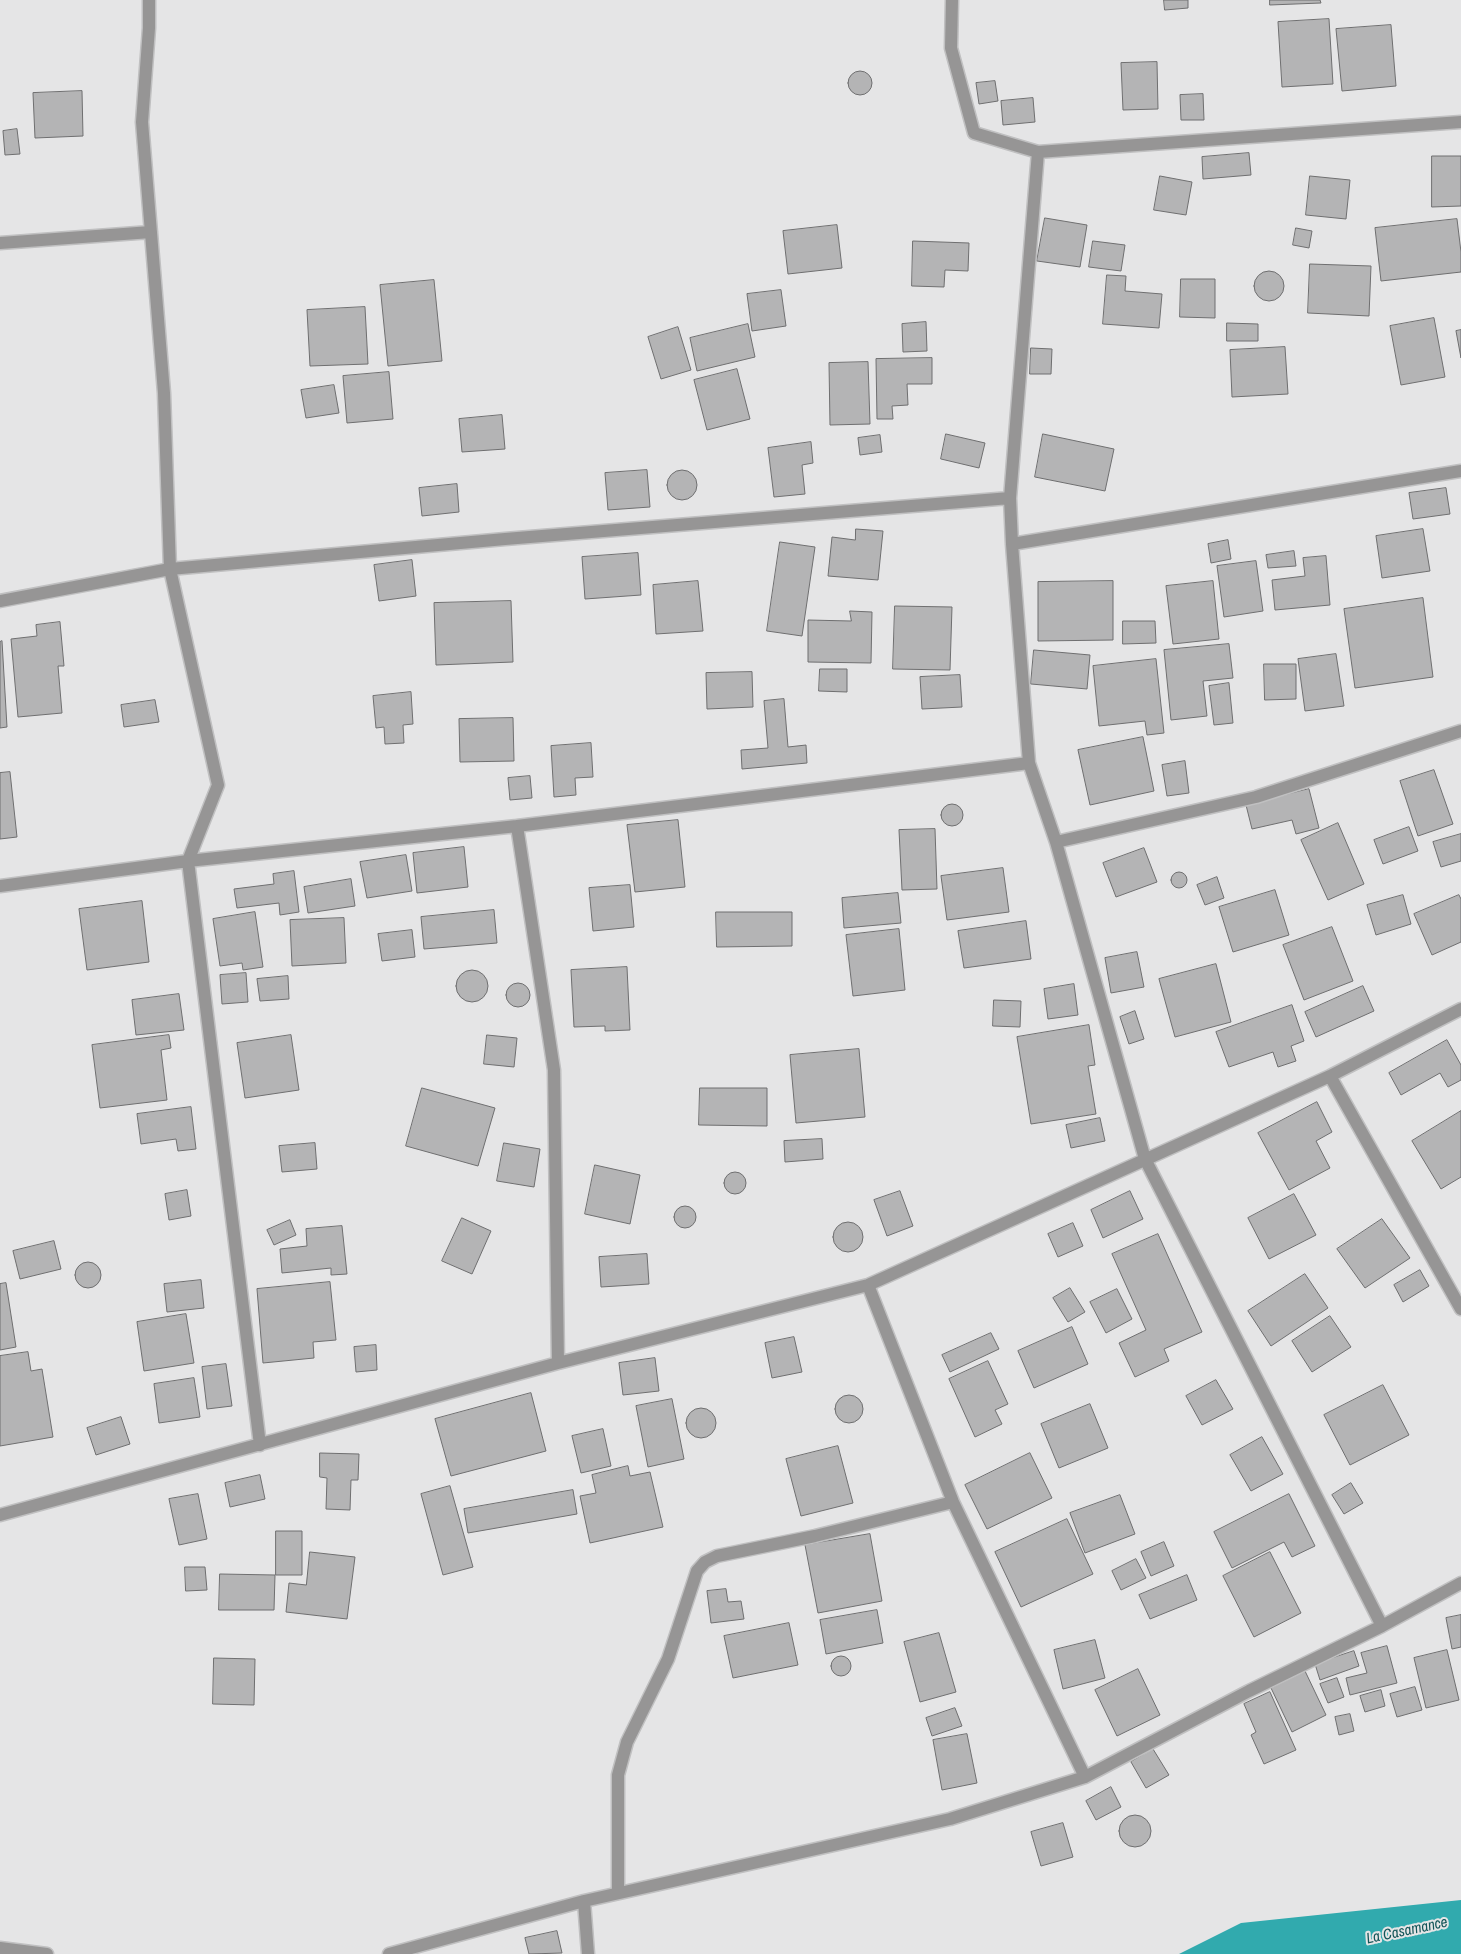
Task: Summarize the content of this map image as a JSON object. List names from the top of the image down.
{
  "water": ["La Casamance"]
}
